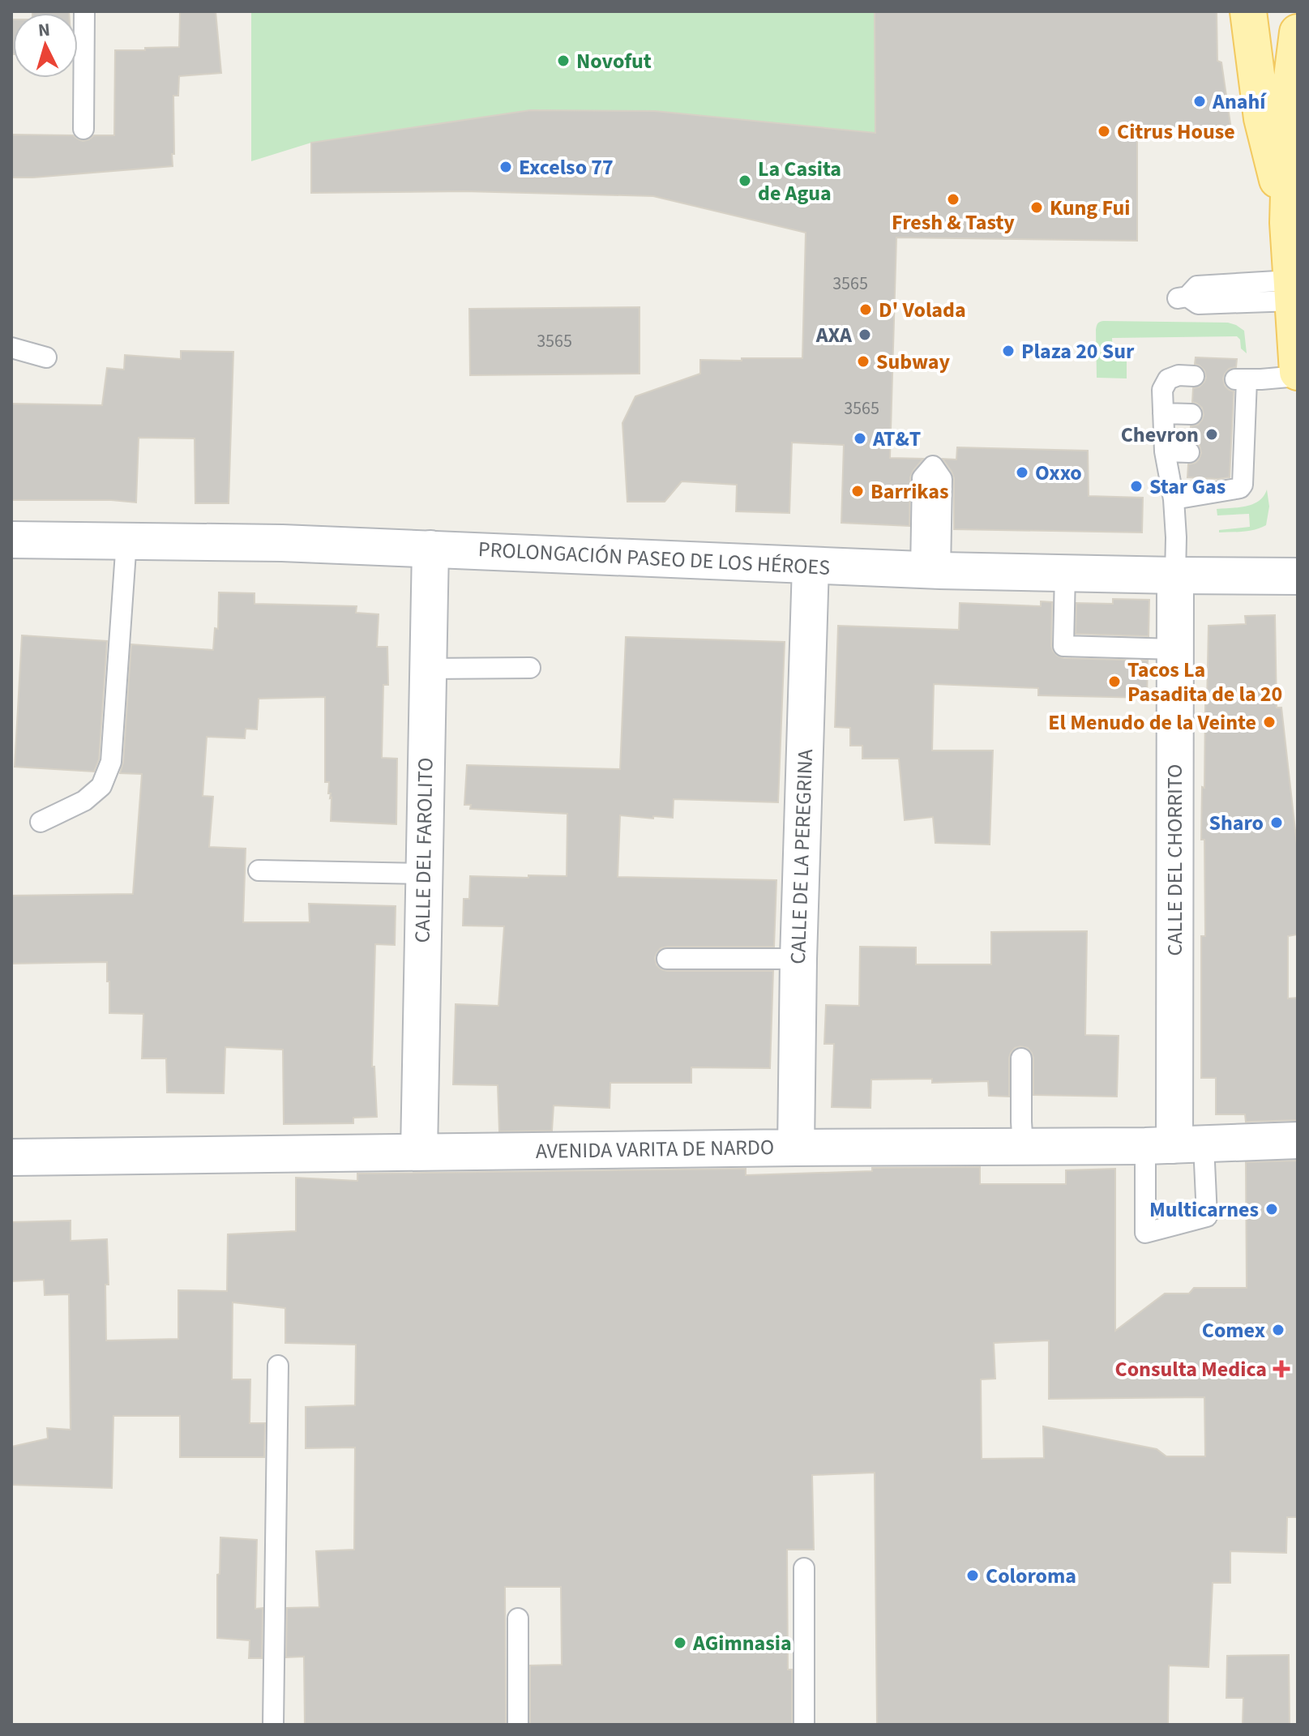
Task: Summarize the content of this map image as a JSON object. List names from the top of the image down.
{
  "streets": {
    "street": [
      "PROLONGACIÓN PASEO DE LOS HÉROES",
      "CALLE DEL FAROLITO",
      "CALLE DE LA PEREGRINA",
      "CALLE DEL CHORRITO",
      "AVENIDA VARITA DE NARDO"
    ]
  },
  "crossings": [
    ["PROLONGACIÓN PASEO DE LOS HÉROES", "CALLE DEL FAROLITO"],
    ["PROLONGACIÓN PASEO DE LOS HÉROES", "CALLE DE LA PEREGRINA"],
    ["PROLONGACIÓN PASEO DE LOS HÉROES", "CALLE DEL CHORRITO"],
    ["CALLE DEL FAROLITO", "AVENIDA VARITA DE NARDO"],
    ["CALLE DE LA PEREGRINA", "AVENIDA VARITA DE NARDO"],
    ["CALLE DEL CHORRITO", "AVENIDA VARITA DE NARDO"]
  ],
  "places": {
    "other": [
      "Novofut",
      "Anahí",
      "Citrus House",
      "Excelso 77",
      "La Casita de Agua",
      "Fresh & Tasty",
      "Kung Fui",
      "D' Volada",
      "AXA",
      "Plaza 20 Sur",
      "Subway",
      "Chevron",
      "AT&T",
      "Oxxo",
      "Star Gas",
      "Barrikas",
      "Tacos La Pasadita de la 20",
      "El Menudo de la Veinte",
      "Sharo",
      "Multicarnes",
      "Comex",
      "Coloroma",
      "AGimnasia"
    ],
    "health": ["Consulta Medica"]
  },
  "house_numbers": ["3565", "3565", "3565"],
  "north": "top"
}
